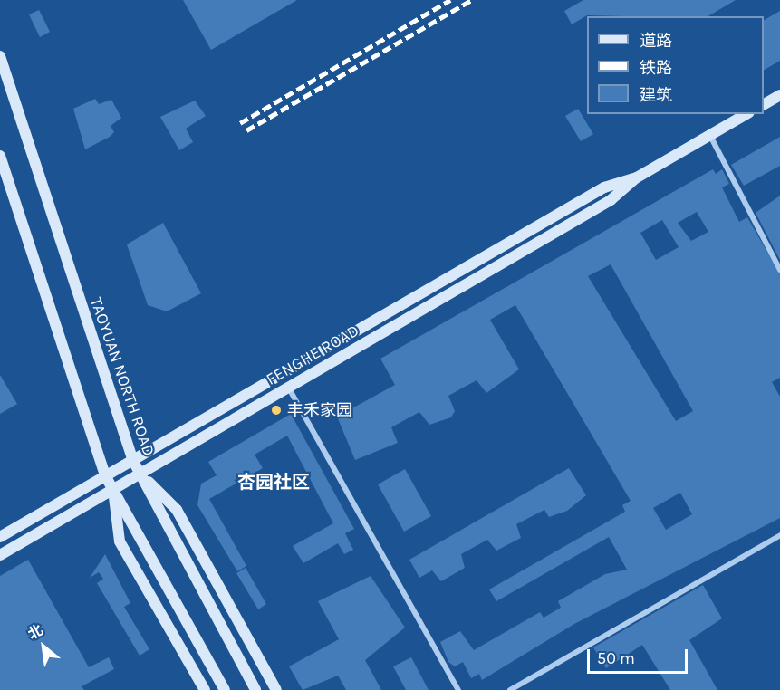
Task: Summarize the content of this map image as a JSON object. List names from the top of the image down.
{
  "streets": {
    "main road": ["FENGHE ROAD", "TAOYUAN NORTH ROAD"]
  },
  "crossings": [
    ["FENGHE ROAD", "TAOYUAN NORTH ROAD"]
  ],
  "districts": ["杏园社区"],
  "places": ["丰禾家园"],
  "legend": ["道路", "铁路", "建筑"],
  "scale_bar": "50 m",
  "north": "top left"
}
